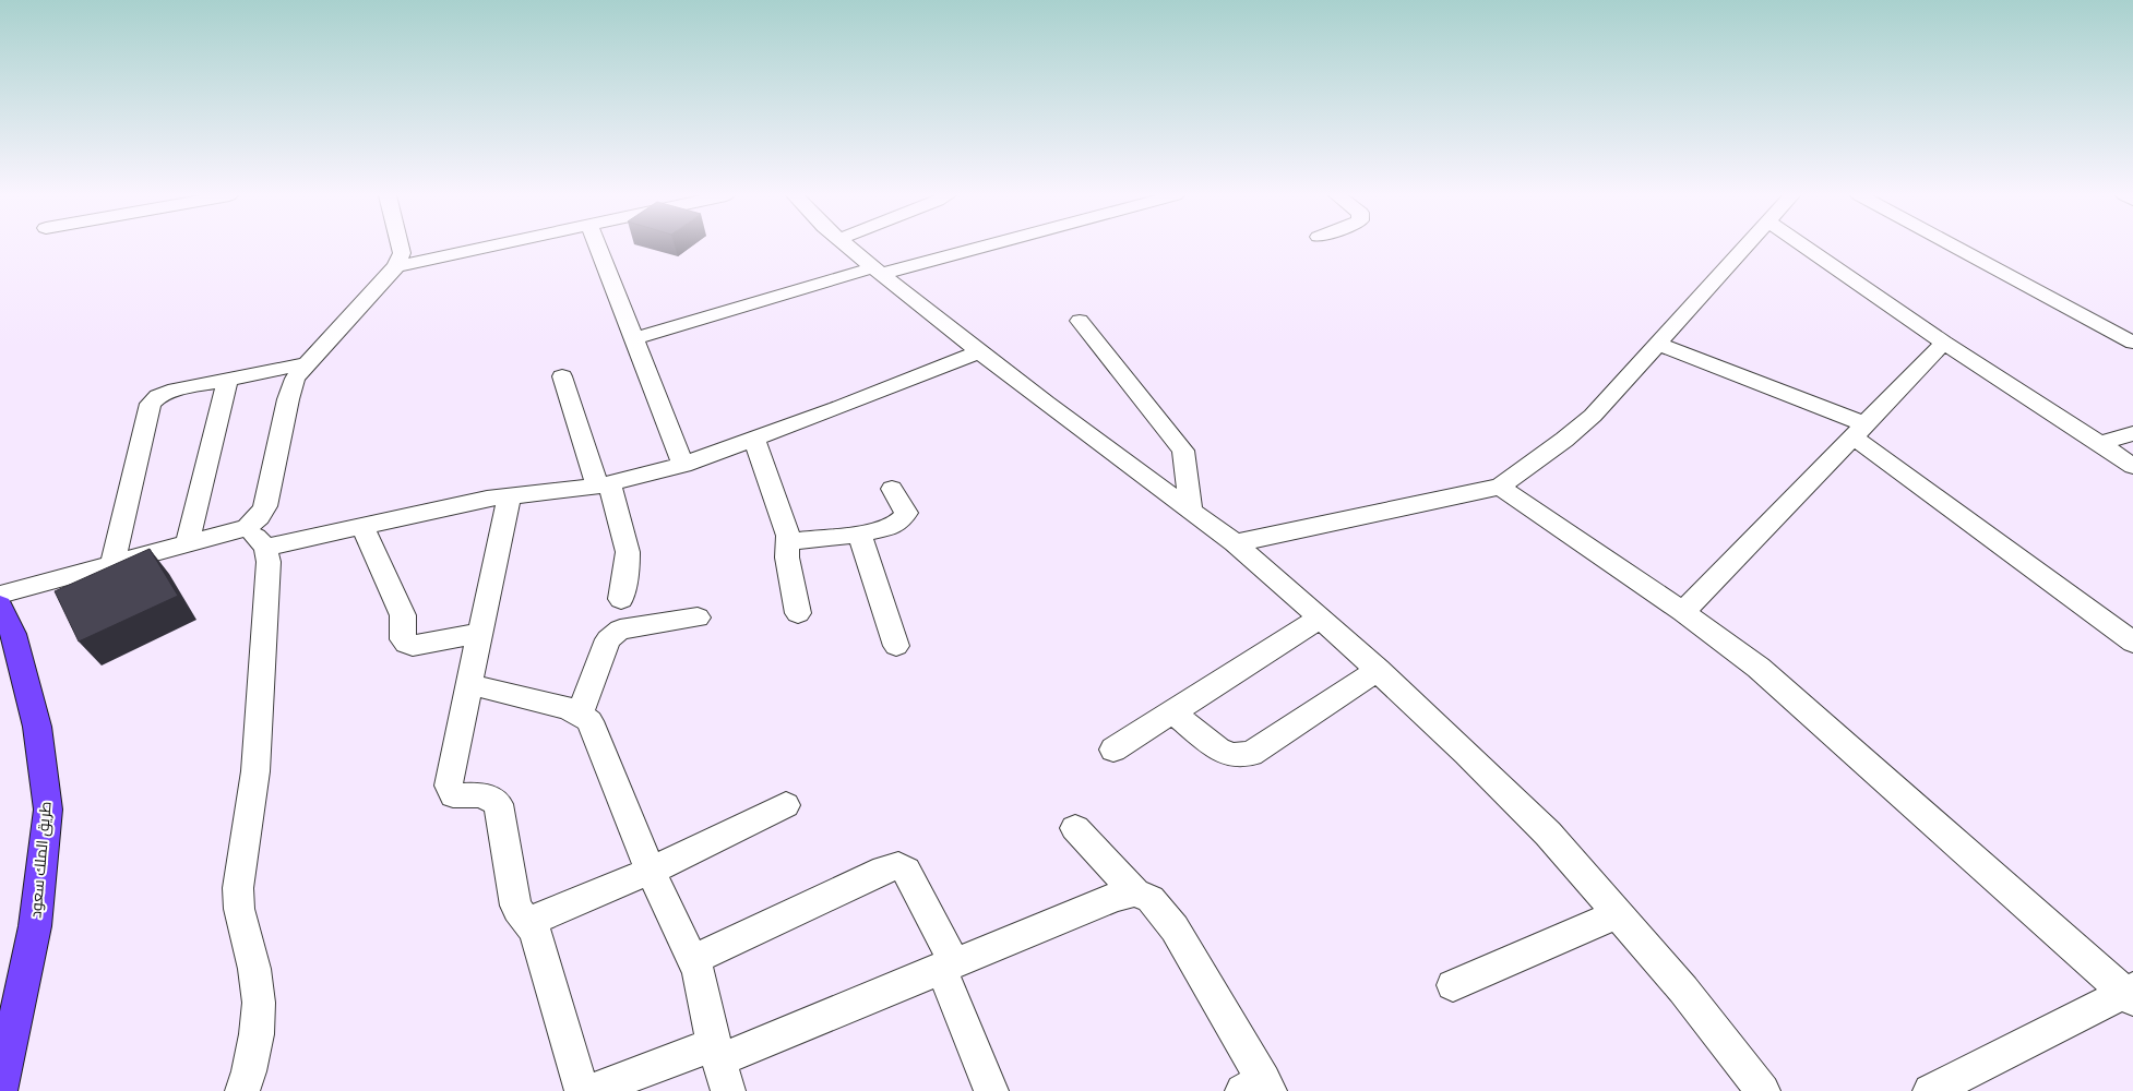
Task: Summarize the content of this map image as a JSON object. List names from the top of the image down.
{
  "streets": {
    "highway": ["طريق الملك سعود"]
  }
}
